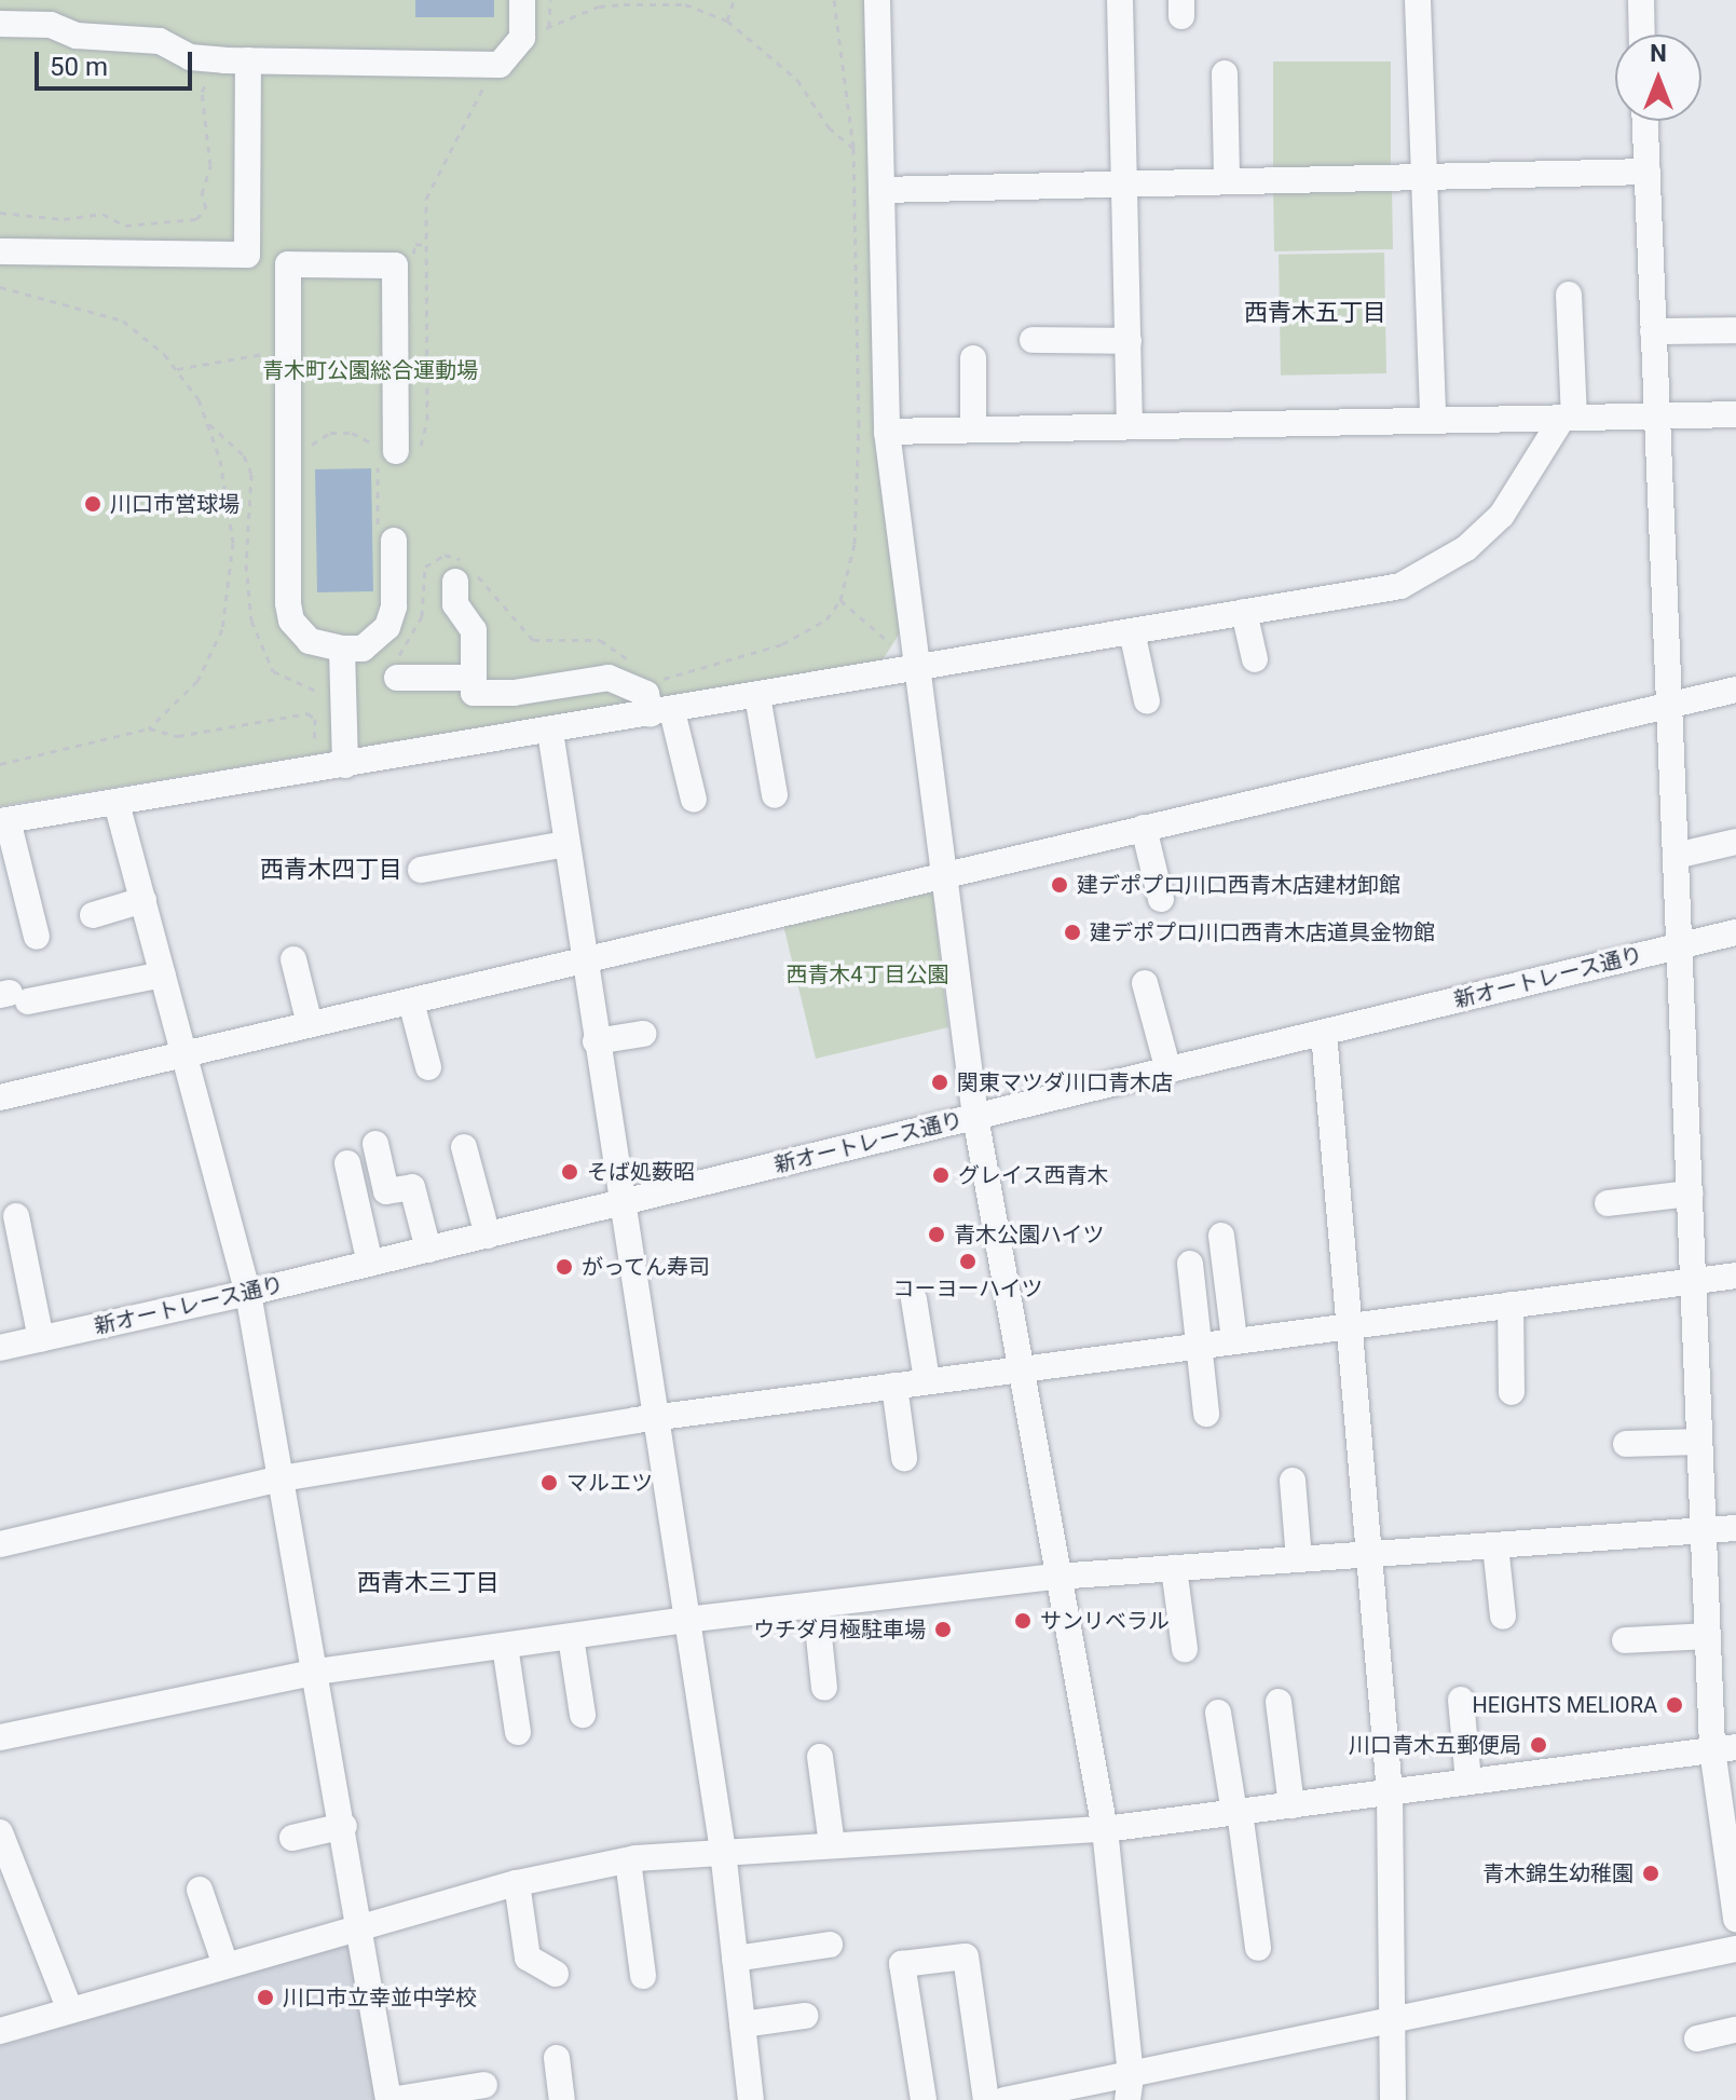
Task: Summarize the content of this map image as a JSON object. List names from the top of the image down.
{
  "streets": {
    "street": ["新オートレース通り"]
  },
  "districts": ["西青木五丁目", "西青木四丁目", "西青木三丁目"],
  "parks": ["青木町公園総合運動場", "西青木4丁目公園"],
  "places": [
    "川口市営球場",
    "建デポプロ川口西青木店建材卸館",
    "建デポプロ川口西青木店道具金物館",
    "関東マツダ川口青木店",
    "そば処薮昭",
    "グレイス西青木",
    "青木公園ハイツ",
    "コーヨーハイツ",
    "がってん寿司",
    "マルエツ",
    "サンリベラル",
    "ウチダ月極駐車場",
    "HEIGHTS MELIORA",
    "川口青木五郵便局",
    "青木錦生幼稚園",
    "川口市立幸並中学校"
  ],
  "scale_bar": "50 m",
  "north": "top"
}
